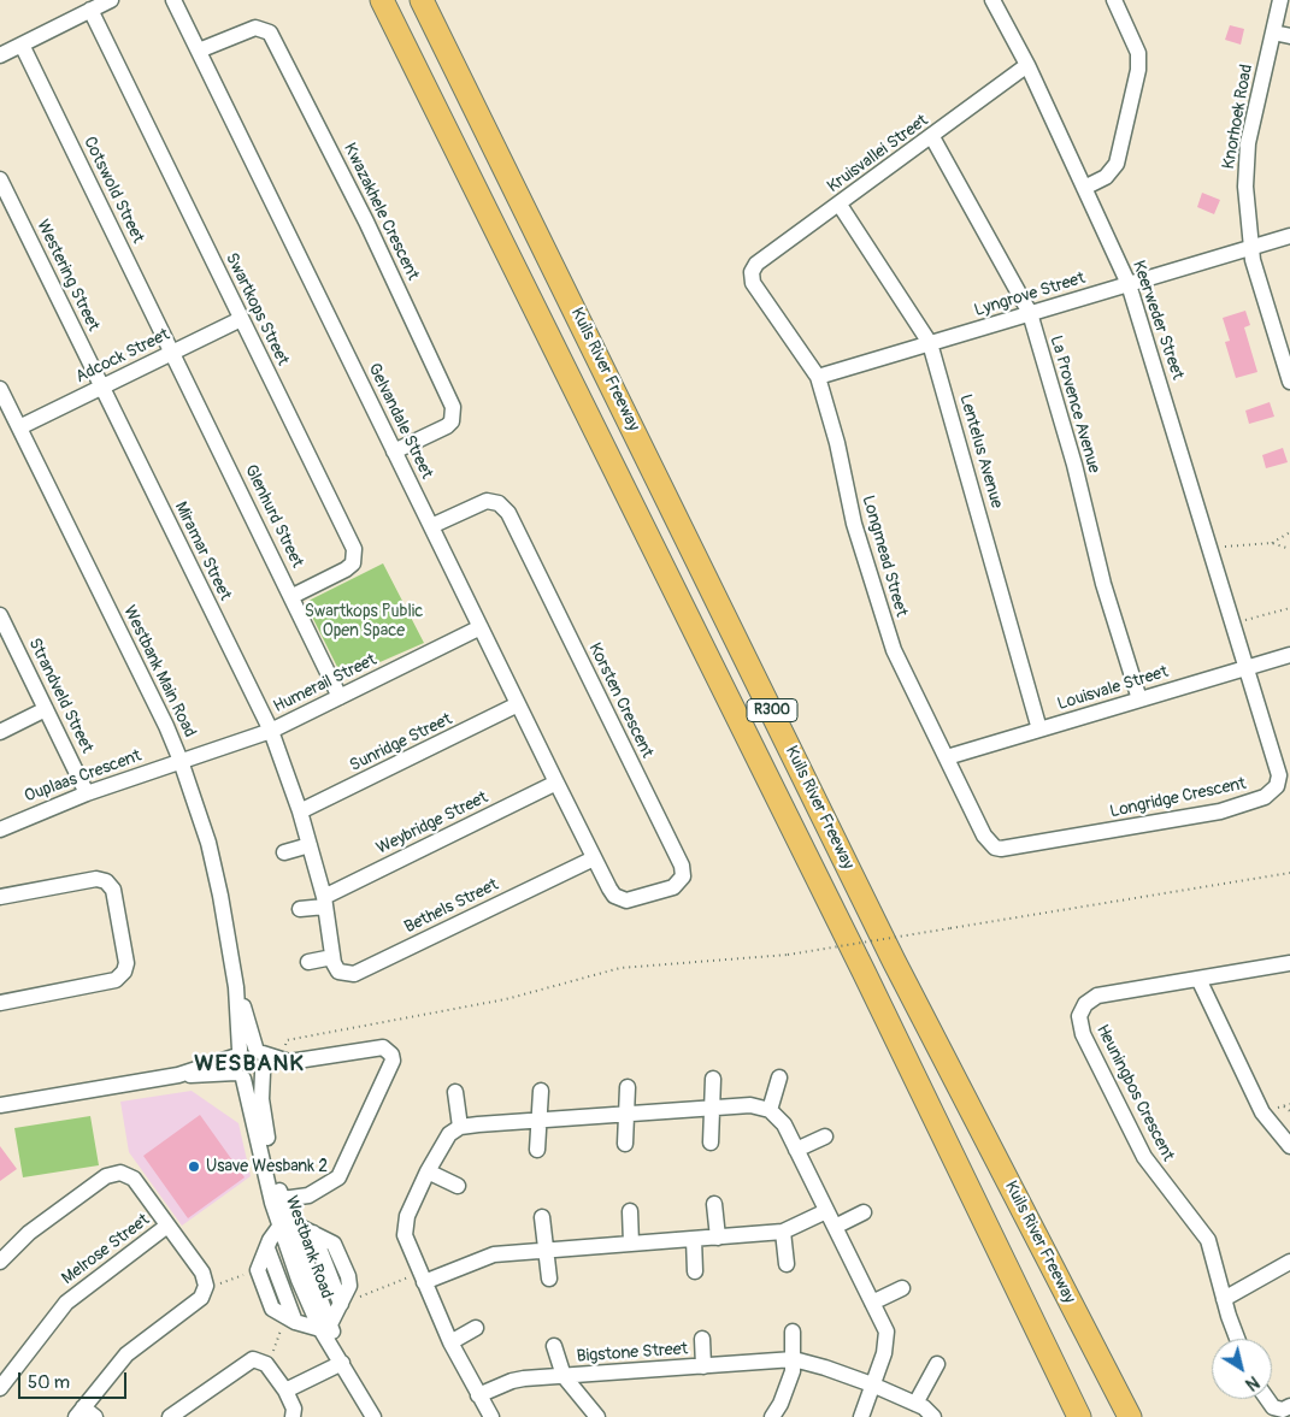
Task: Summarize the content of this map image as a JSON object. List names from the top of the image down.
{
  "streets": {
    "highway": ["Kuils River Freeway", "R300"],
    "street": [
      "Knorhoek Road",
      "Kruisvallei Street",
      "Cotswold Street",
      "Kwazakhele Crescent",
      "Westering Street",
      "Lyngrove Street",
      "Swartkops Street",
      "Keerweder Street",
      "Adcock Street",
      "La Provence Avenue",
      "Gelvandale Street",
      "Lentelus Avenue",
      "Glenhurd Street",
      "Miramar Street",
      "Longmead Street",
      "Westbank Main Road",
      "Humerail Street",
      "Louisvale Street",
      "Strandveld Street",
      "Korsten Crescent",
      "Sunridge Street",
      "Ouplaas Crescent",
      "Longridge Crescent",
      "Weybridge Street",
      "Bethels Street",
      "Heuningbos Crescent",
      "Westbank Road",
      "Melrose Street",
      "Bigstone Street"
    ]
  },
  "crossings": [
    ["Knorhoek Road", "Lyngrove Street"],
    ["Kruisvallei Street", "Keerweder Street"],
    ["Kruisvallei Street", "La Provence Avenue"],
    ["Kruisvallei Street", "Lentelus Avenue"],
    ["Kruisvallei Street", "Longmead Street"],
    ["Cotswold Street", "Adcock Street"],
    ["Cotswold Street", "Glenhurd Street"],
    ["Kwazakhele Crescent", "Gelvandale Street"],
    ["Westering Street", "Adcock Street"],
    ["Westering Street", "Miramar Street"],
    ["Lyngrove Street", "Keerweder Street"],
    ["Lyngrove Street", "La Provence Avenue"],
    ["Lyngrove Street", "Lentelus Avenue"],
    ["Lyngrove Street", "Longmead Street"],
    ["Swartkops Street", "Adcock Street"],
    ["Swartkops Street", "Glenhurd Street"],
    ["Keerweder Street", "Louisvale Street"],
    ["Keerweder Street", "Longridge Crescent"],
    ["Adcock Street", "Glenhurd Street"],
    ["Adcock Street", "Miramar Street"],
    ["Adcock Street", "Westbank Main Road"],
    ["La Provence Avenue", "Louisvale Street"],
    ["Gelvandale Street", "Humerail Street"],
    ["Gelvandale Street", "Korsten Crescent"],
    ["Gelvandale Street", "Sunridge Street"],
    ["Gelvandale Street", "Weybridge Street"],
    ["Gelvandale Street", "Bethels Street"],
    ["Lentelus Avenue", "Louisvale Street"],
    ["Glenhurd Street", "Humerail Street"],
    ["Miramar Street", "Humerail Street"],
    ["Longmead Street", "Louisvale Street"],
    ["Longmead Street", "Longridge Crescent"],
    ["Westbank Main Road", "Humerail Street"],
    ["Westbank Main Road", "Ouplaas Crescent"],
    ["Westbank Main Road", "Westbank Road"],
    ["Humerail Street", "Ouplaas Crescent"],
    ["Louisvale Street", "Longridge Crescent"],
    ["Strandveld Street", "Ouplaas Crescent"],
    ["Korsten Crescent", "Bethels Street"]
  ],
  "districts": ["WESBANK"],
  "parks": ["Swartkops Public Open Space"],
  "places": ["Usave Wesbank 2"],
  "scale_bar": "50 m",
  "north": "bottom right"
}
